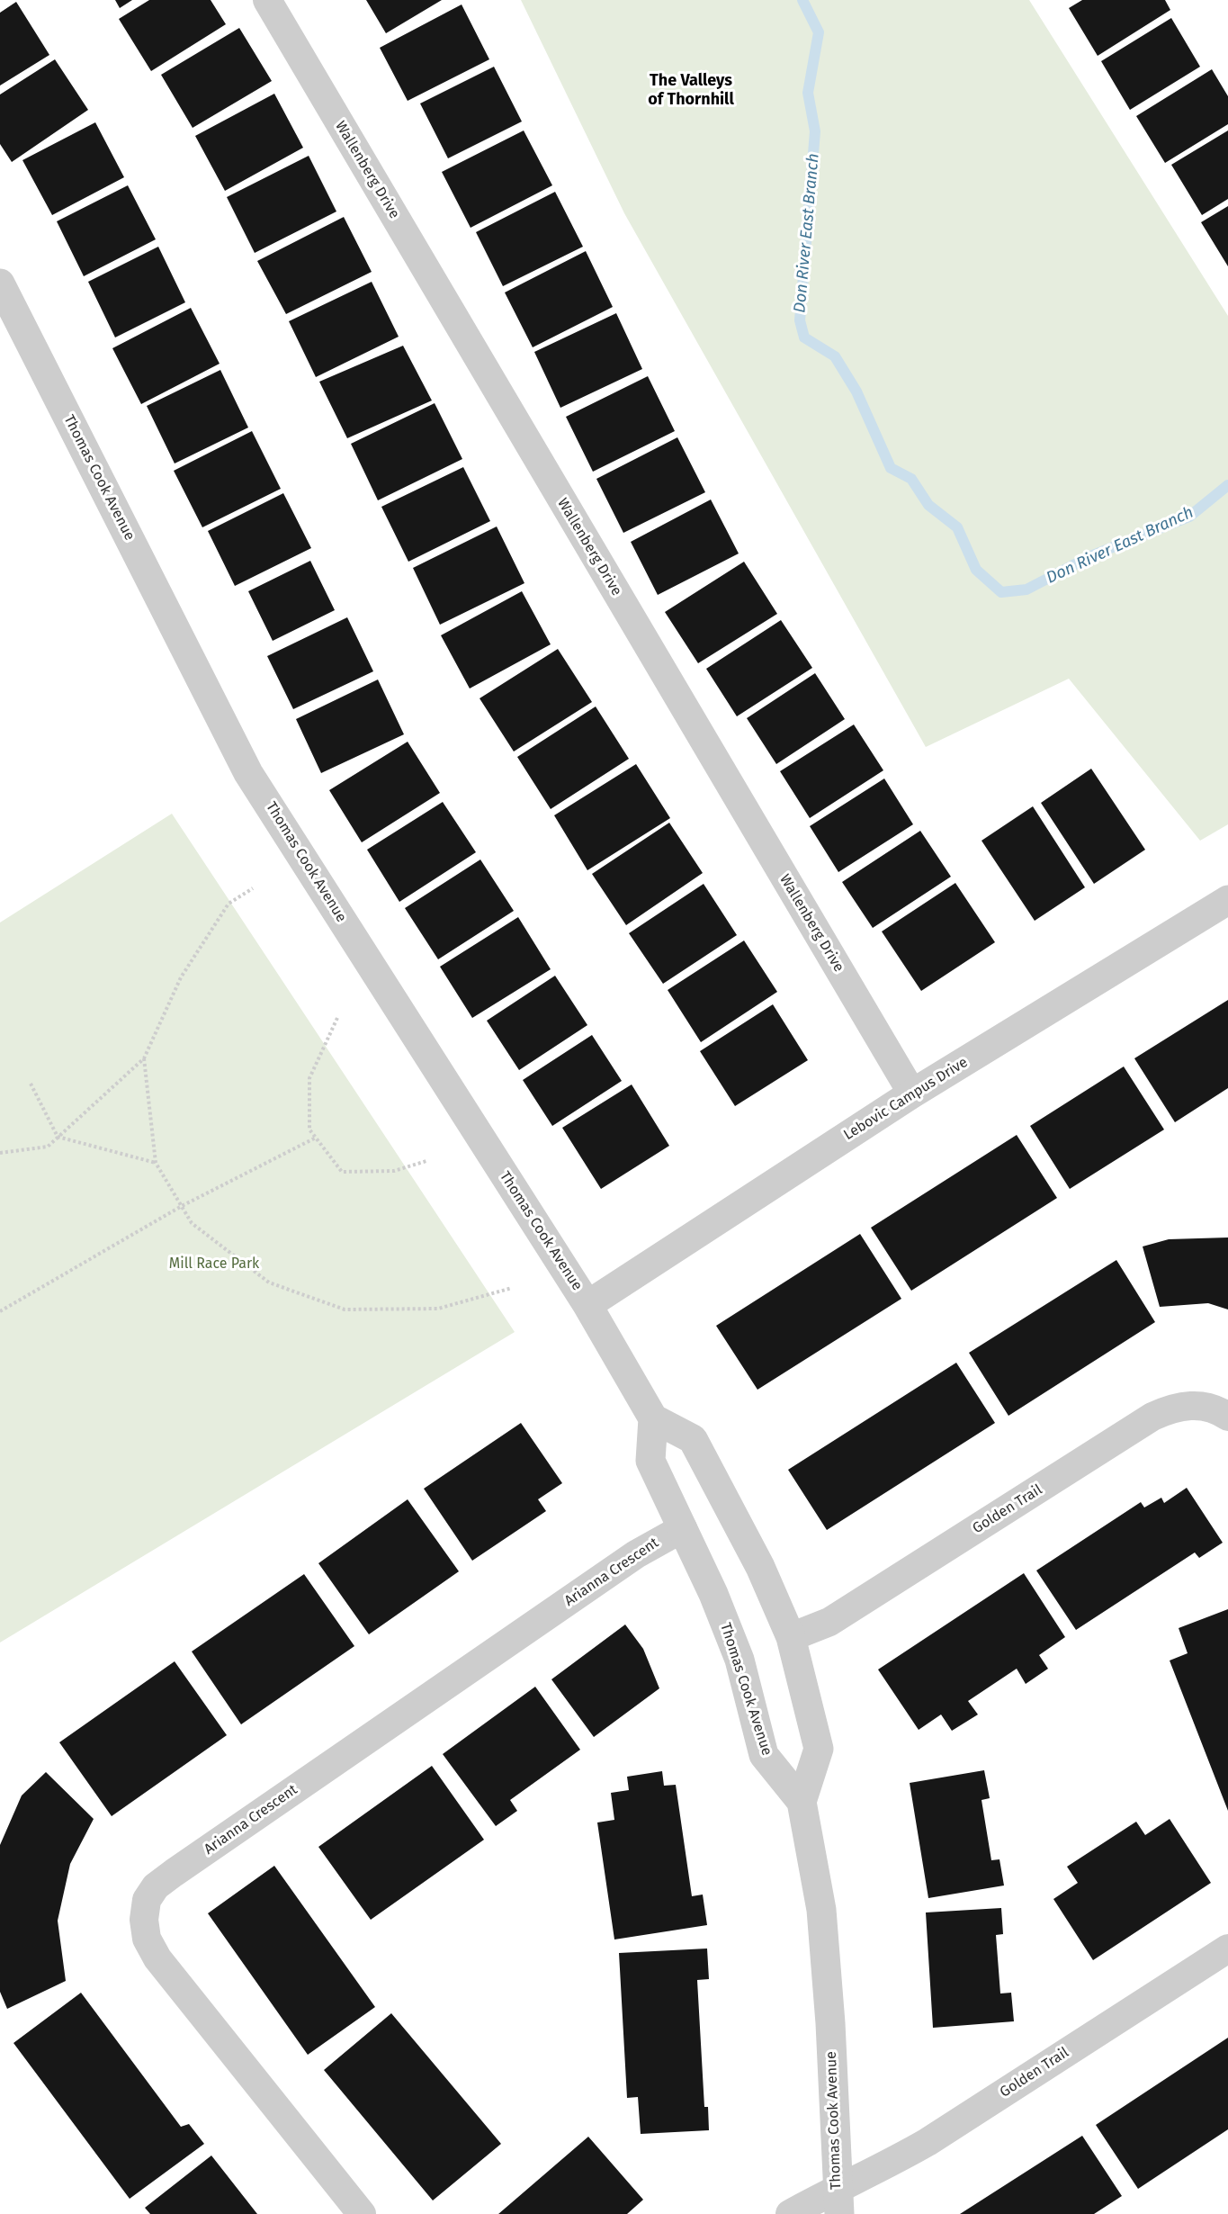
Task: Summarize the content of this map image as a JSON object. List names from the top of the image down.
{
  "streets": {
    "street": [
      "Wallenberg Drive",
      "Thomas Cook Avenue",
      "Lebovic Campus Drive",
      "Golden Trail",
      "Arianna Crescent"
    ]
  },
  "crossings": [
    ["Wallenberg Drive", "Lebovic Campus Drive"],
    ["Thomas Cook Avenue", "Lebovic Campus Drive"],
    ["Thomas Cook Avenue", "Golden Trail"],
    ["Thomas Cook Avenue", "Arianna Crescent"]
  ],
  "districts": ["The Valleys of Thornhill"],
  "water": ["Don River East Branch"],
  "parks": ["Mill Race Park"]
}
